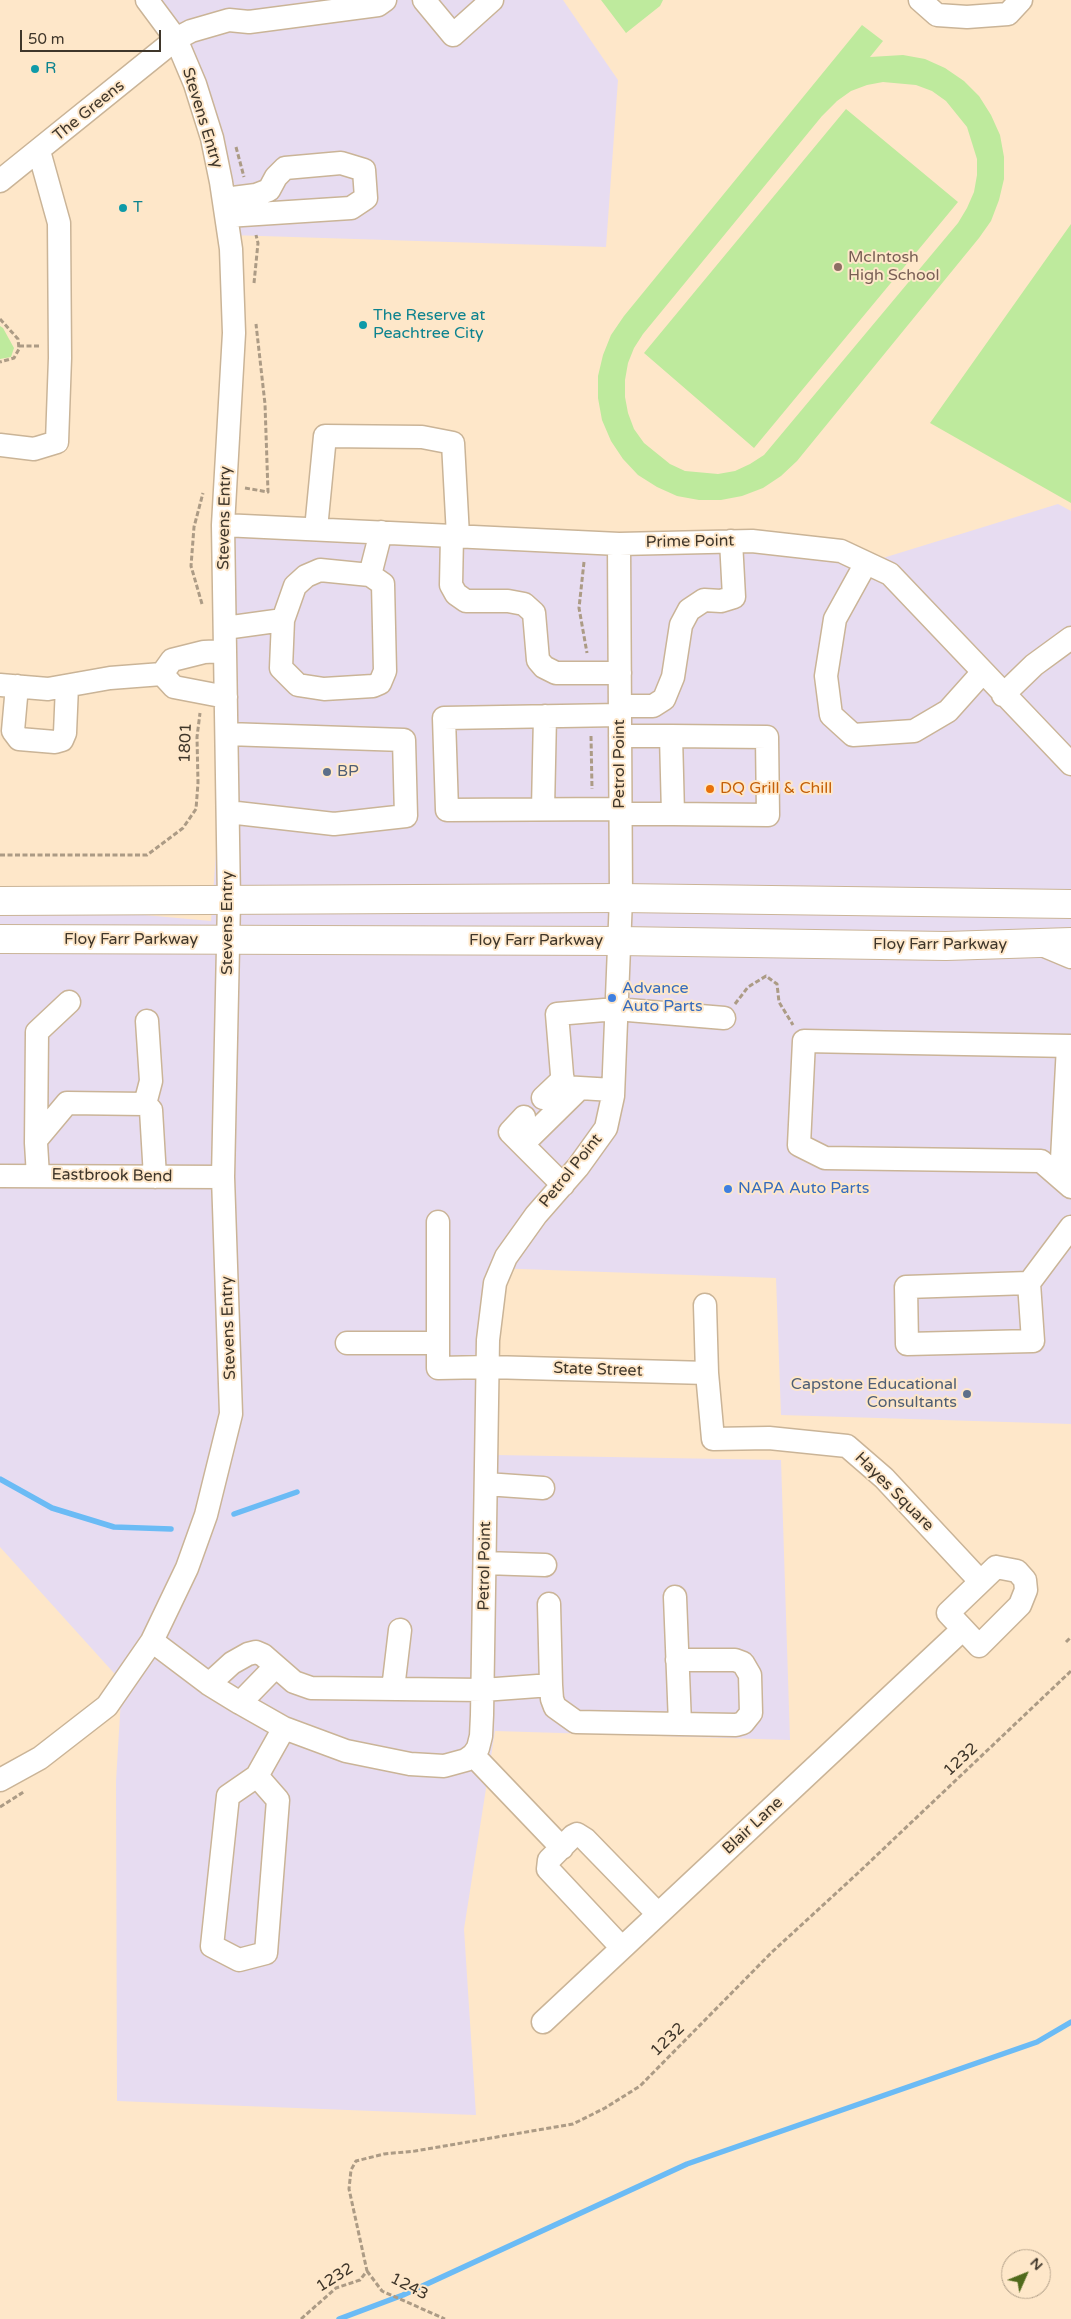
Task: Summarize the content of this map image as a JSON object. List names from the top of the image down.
{
  "streets": {
    "main road": ["Floy Farr Parkway"],
    "street": [
      "The Greens",
      "Stevens Entry",
      "Prime Point",
      "Petrol Point",
      "Eastbrook Bend",
      "State Street",
      "Hayes Square",
      "Blair Lane"
    ],
    "path": ["1801", "1232", "1243"]
  },
  "crossings": [
    ["The Greens", "Stevens Entry"],
    ["Stevens Entry", "Prime Point"],
    ["Stevens Entry", "Floy Farr Parkway"],
    ["Stevens Entry", "Eastbrook Bend"],
    ["Prime Point", "Petrol Point"],
    ["Petrol Point", "Floy Farr Parkway"],
    ["Petrol Point", "State Street"],
    ["State Street", "Hayes Square"],
    ["1232", "1243"]
  ],
  "places": [
    "R",
    "T",
    "McIntosh High School",
    "The Reserve at Peachtree City",
    "BP",
    "DQ Grill & Chill",
    "Advance Auto Parts",
    "NAPA Auto Parts",
    "Capstone Educational Consultants"
  ],
  "scale_bar": "50 m",
  "north": "top right"
}
